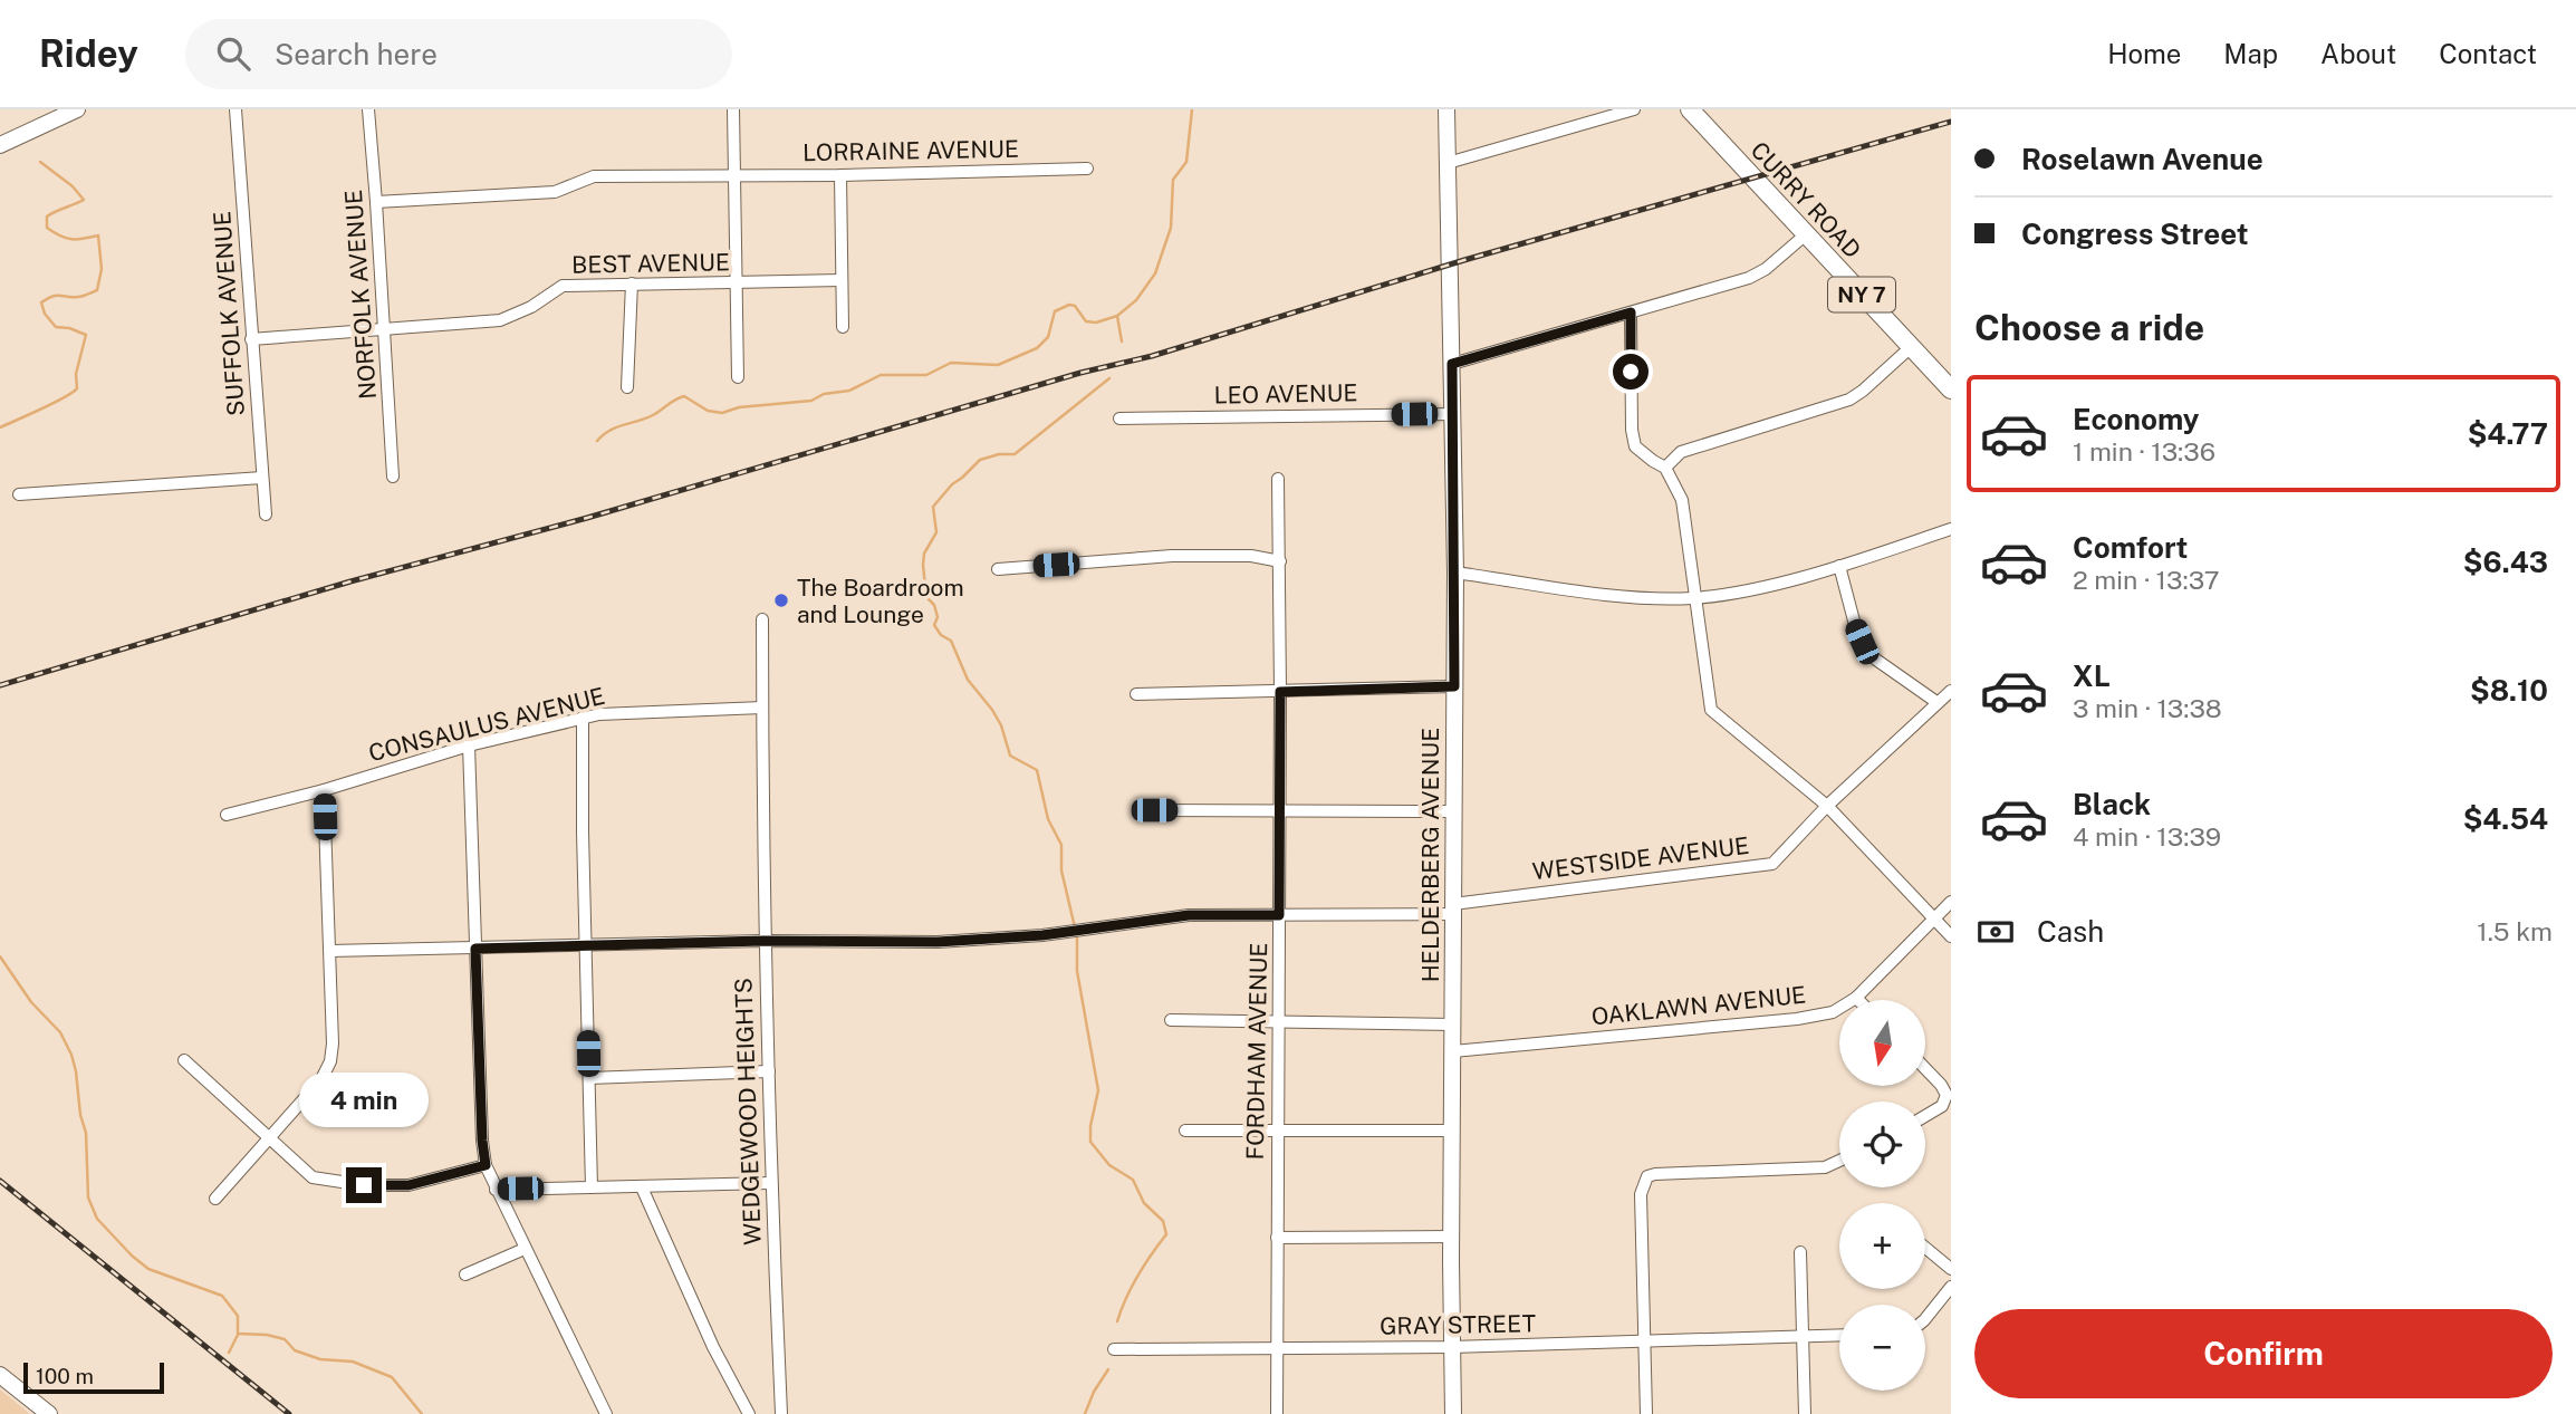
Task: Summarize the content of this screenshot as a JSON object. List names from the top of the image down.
{
  "streets": {
    "main road": ["CURRY ROAD", "NY 7"],
    "street": [
      "LORRAINE AVENUE",
      "BEST AVENUE",
      "NORFOLK AVENUE",
      "SUFFOLK AVENUE",
      "LEO AVENUE",
      "CONSAULUS AVENUE",
      "HELDERBERG AVENUE",
      "WESTSIDE AVENUE",
      "OAKLAWN AVENUE",
      "FORDHAM AVENUE",
      "WEDGEWOOD HEIGHTS",
      "GRAY STREET"
    ]
  },
  "crossings": [
    ["LORRAINE AVENUE", "NORFOLK AVENUE"],
    ["BEST AVENUE", "NORFOLK AVENUE"],
    ["BEST AVENUE", "SUFFOLK AVENUE"],
    ["LEO AVENUE", "HELDERBERG AVENUE"],
    ["CONSAULUS AVENUE", "WEDGEWOOD HEIGHTS"],
    ["HELDERBERG AVENUE", "WESTSIDE AVENUE"],
    ["HELDERBERG AVENUE", "OAKLAWN AVENUE"],
    ["HELDERBERG AVENUE", "GRAY STREET"],
    ["WESTSIDE AVENUE", "FORDHAM AVENUE"],
    ["WESTSIDE AVENUE", "WEDGEWOOD HEIGHTS"],
    ["FORDHAM AVENUE", "GRAY STREET"]
  ],
  "places": ["The Boardroom and Lounge"],
  "scale_bar": "100 m",
  "north": "bottom",
  "page": {
    "header": "Ridey",
    "search": "Search here",
    "nav": [
      "Home",
      "Map",
      "About",
      "Contact"
    ],
    "banner": ["Roselawn Avenue", "Congress Street"],
    "heading": "Choose a ride",
    "list": [
      {
        "name": "Economy",
        "note": "1 min · 13:36",
        "value": "$4.77"
      },
      {
        "name": "Comfort",
        "note": "2 min · 13:37",
        "value": "$6.43"
      },
      {
        "name": "XL",
        "note": "3 min · 13:38",
        "value": "$8.10"
      },
      {
        "name": "Black",
        "note": "4 min · 13:39",
        "value": "$4.54"
      }
    ],
    "pay": ["Cash", "1.5 km"],
    "map_buttons": ["+", "−"],
    "bubble": "4 min",
    "buttons": "Confirm",
    "scale": "100 m"
  }
}
